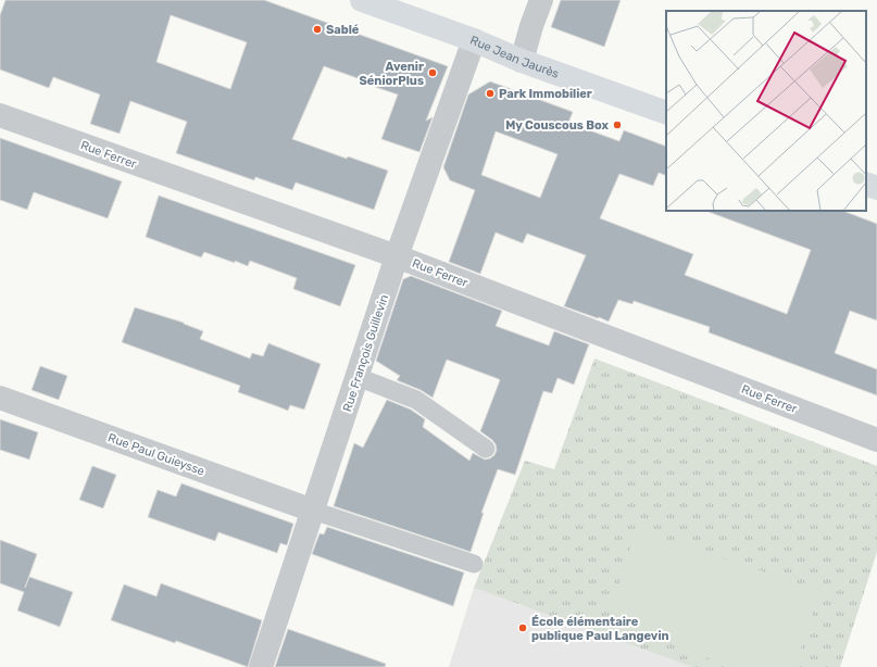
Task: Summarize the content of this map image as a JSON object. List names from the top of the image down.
{
  "streets": {
    "main road": ["Rue Jean Jaurès"],
    "street": ["Rue Ferrer", "Rue François Guillevin", "Rue Paul Guieysse"]
  },
  "crossings": [
    ["Rue Jean Jaurès", "Rue François Guillevin"],
    ["Rue Ferrer", "Rue François Guillevin"],
    ["Rue François Guillevin", "Rue Paul Guieysse"]
  ],
  "places": [
    "Sablé",
    "Avenir SéniorPlus",
    "Park Immobilier",
    "My Couscous Box",
    "École élémentaire publique Paul Langevin"
  ]
}
